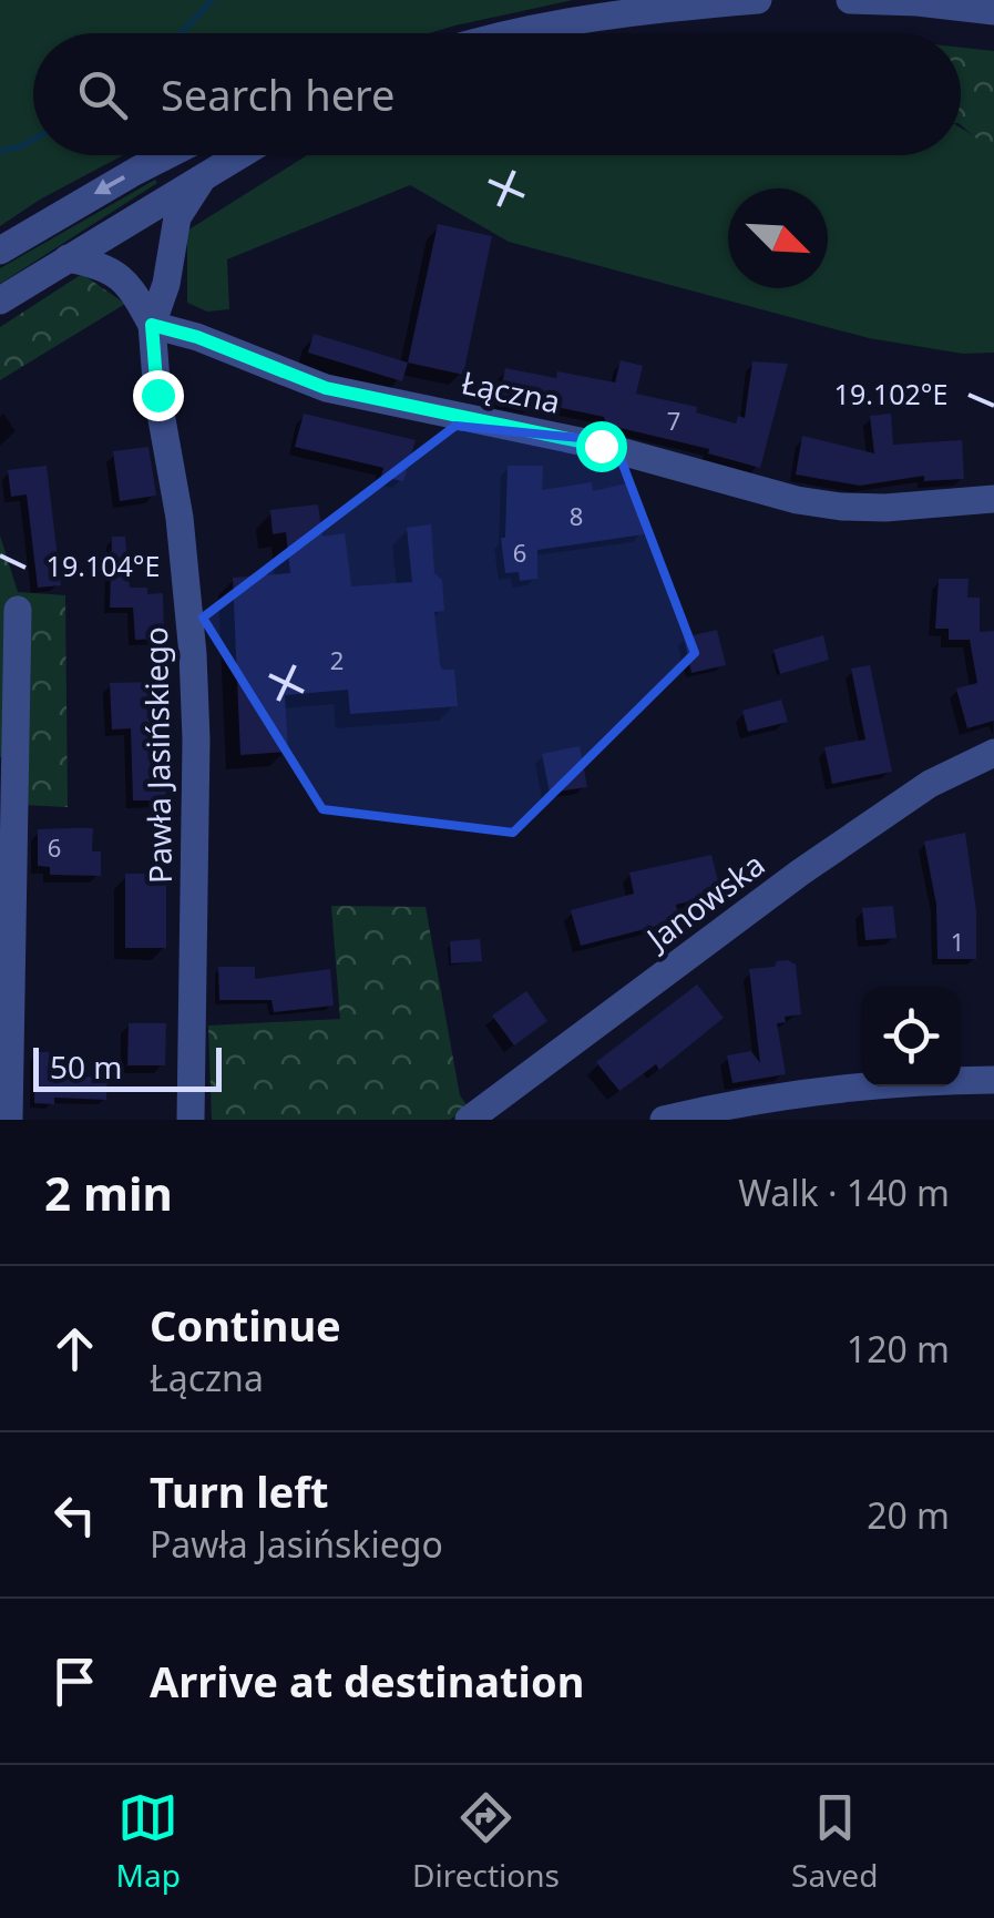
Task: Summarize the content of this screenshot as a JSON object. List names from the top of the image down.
{
  "streets": {
    "street": ["Łączna", "Pawła Jasińskiego", "Janowska"]
  },
  "crossings": [
    ["Łączna", "Pawła Jasińskiego"]
  ],
  "house_numbers": [
    "7",
    "8",
    "6",
    "2",
    "6",
    "1"
  ],
  "scale_bar": "50 m",
  "north": "bottom right",
  "page": {
    "search": "Search here",
    "scale": "50 m",
    "heading": ["2 min", "Walk · 140 m"],
    "list": [
      ["Continue", "Łączna", "120 m"],
      ["Turn left", "Pawła Jasińskiego", "20 m"],
      "Arrive at destination"
    ],
    "nav": ["Map", "Directions", "Saved"]
  },
  "coordinates": ["19.102°E", "19.104°E"]
}
